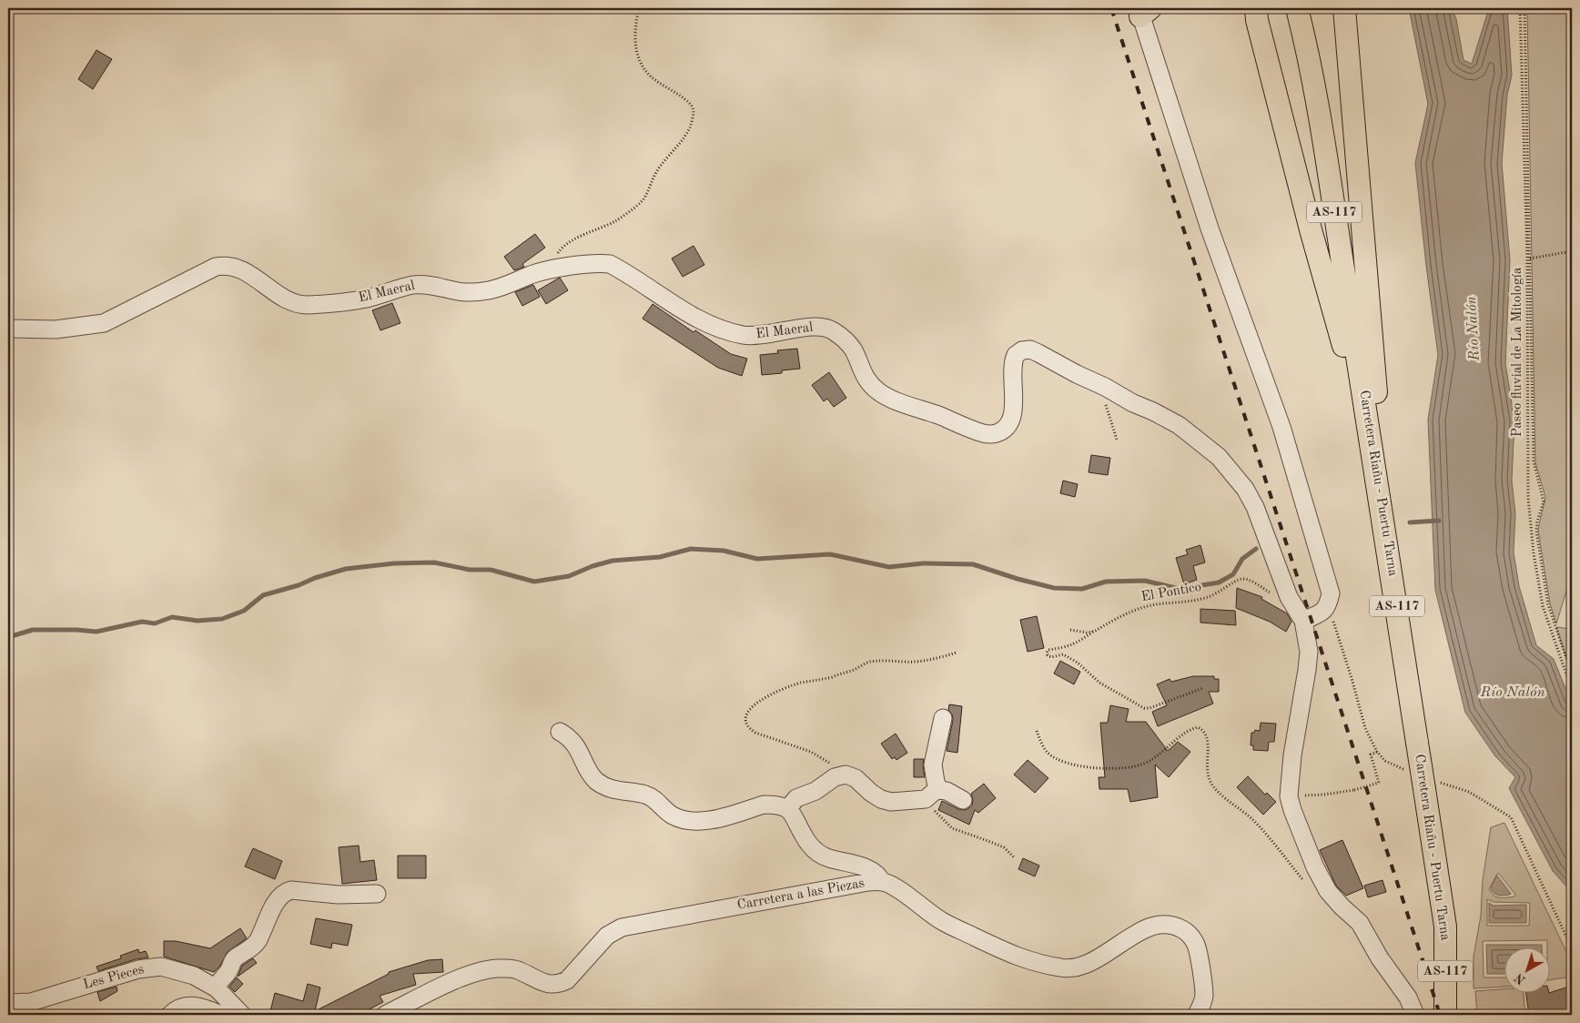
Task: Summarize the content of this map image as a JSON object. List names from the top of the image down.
{
  "streets": {
    "main road": ["AS-117", "Carretera Riañu - Puertu Tarna"],
    "street": ["El Maeral", "Carretera a las Piezas", "Les Pieces"],
    "path": ["Paseo fluvial de La Mitología", "El Pontico"]
  },
  "water": ["Río Nalón"],
  "north": "bottom left"
}
